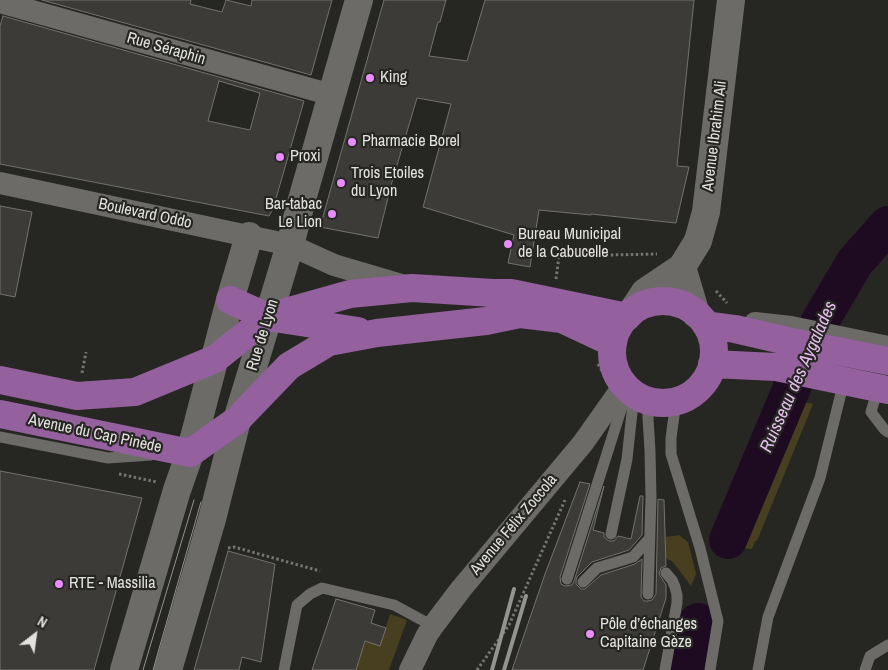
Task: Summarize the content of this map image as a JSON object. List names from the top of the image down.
{
  "streets": {
    "main road": ["Avenue du Cap Pinède"],
    "street": [
      "Rue Séraphin",
      "Avenue Ibrahim Ali",
      "Boulevard Oddo",
      "Rue de Lyon",
      "Avenue Félix Zoccola"
    ]
  },
  "crossings": [
    ["Rue Séraphin", "Rue de Lyon"],
    ["Boulevard Oddo", "Rue de Lyon"],
    ["Rue de Lyon", "Avenue du Cap Pinède"]
  ],
  "water": ["Ruisseau des Aygalades"],
  "places": [
    "King",
    "Pharmacie Borel",
    "Proxi",
    "Trois Etoiles du Lyon",
    "Bar-tabac Le Lion",
    "Bureau Municipal de la Cabucelle",
    "RTE - Massilia",
    "Pôle d’échanges Capitaine Gèze"
  ],
  "north": "top right"
}
